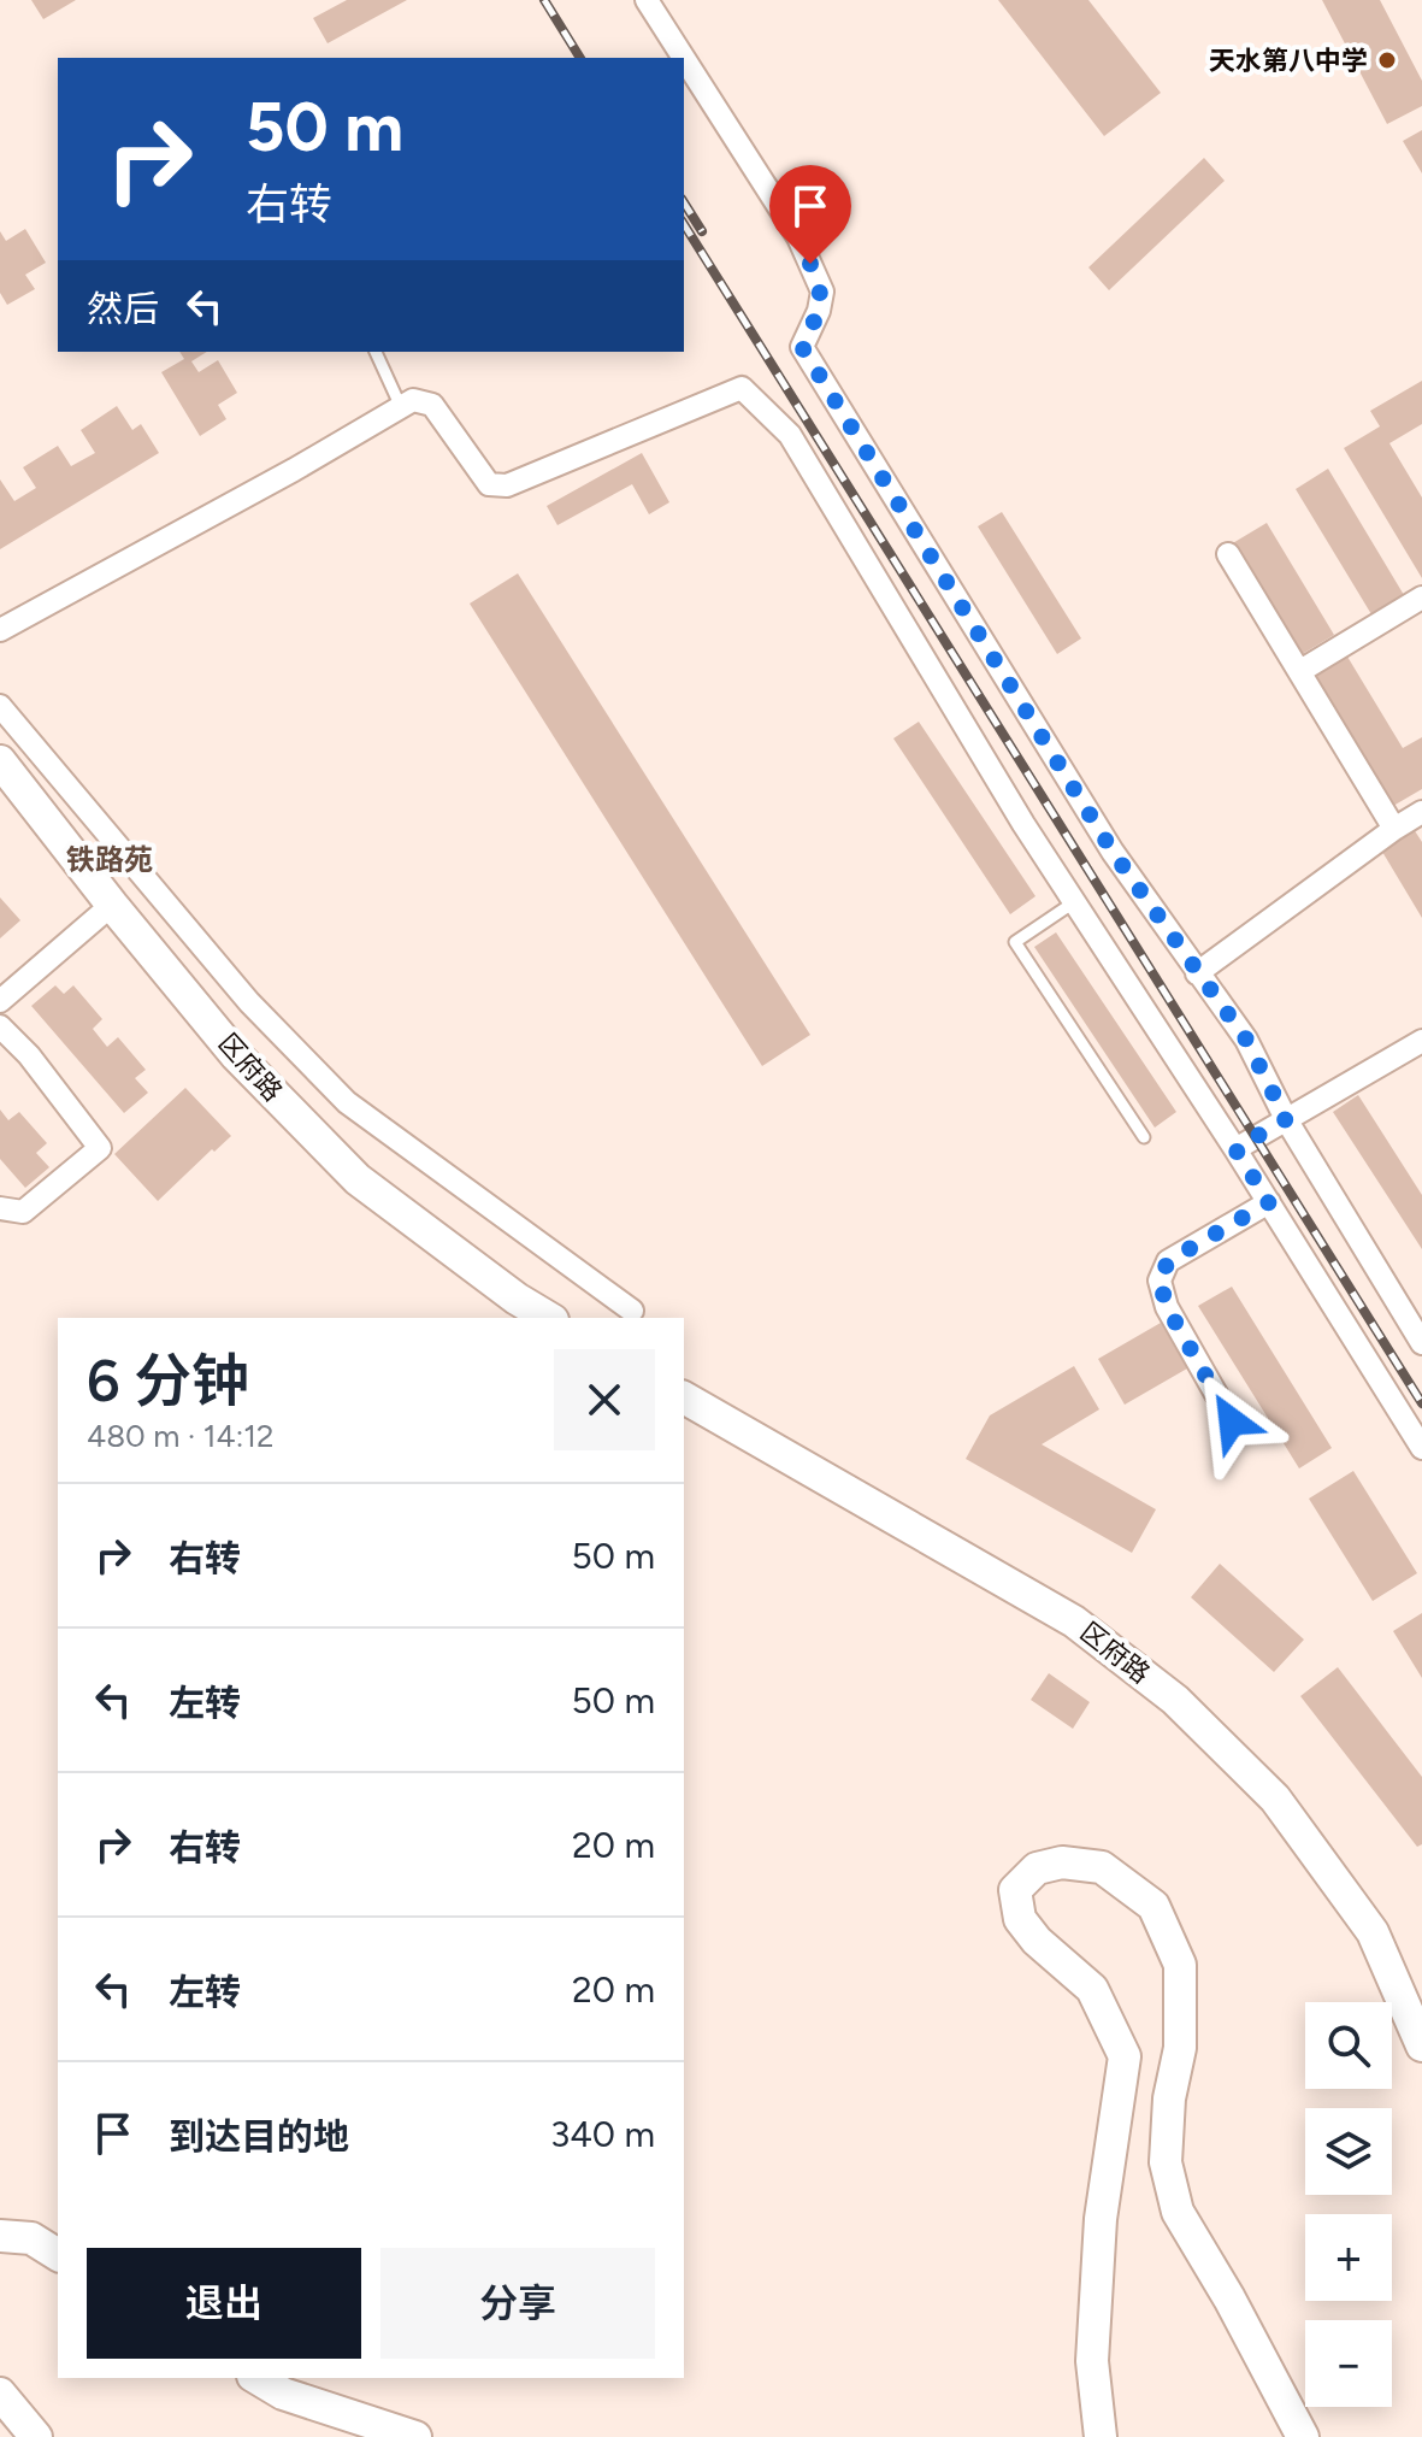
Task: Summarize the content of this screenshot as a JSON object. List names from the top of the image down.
{
  "streets": {
    "main road": ["区府路"]
  },
  "districts": ["铁路苑"],
  "places": ["天水第八中学"],
  "page": {
    "turn": ["50 m", "右转"],
    "then": "然后",
    "heading": ["6 分钟", "480 m · 14:12"],
    "list": [
      {
        "name": "右转",
        "value": "50 m"
      },
      {
        "name": "左转",
        "value": "50 m"
      },
      {
        "name": "右转",
        "value": "20 m"
      },
      {
        "name": "左转",
        "value": "20 m"
      },
      {
        "name": "到达目的地",
        "value": "340 m"
      }
    ],
    "map_buttons": ["+", "−"],
    "buttons": ["退出", "分享"]
  }
}
